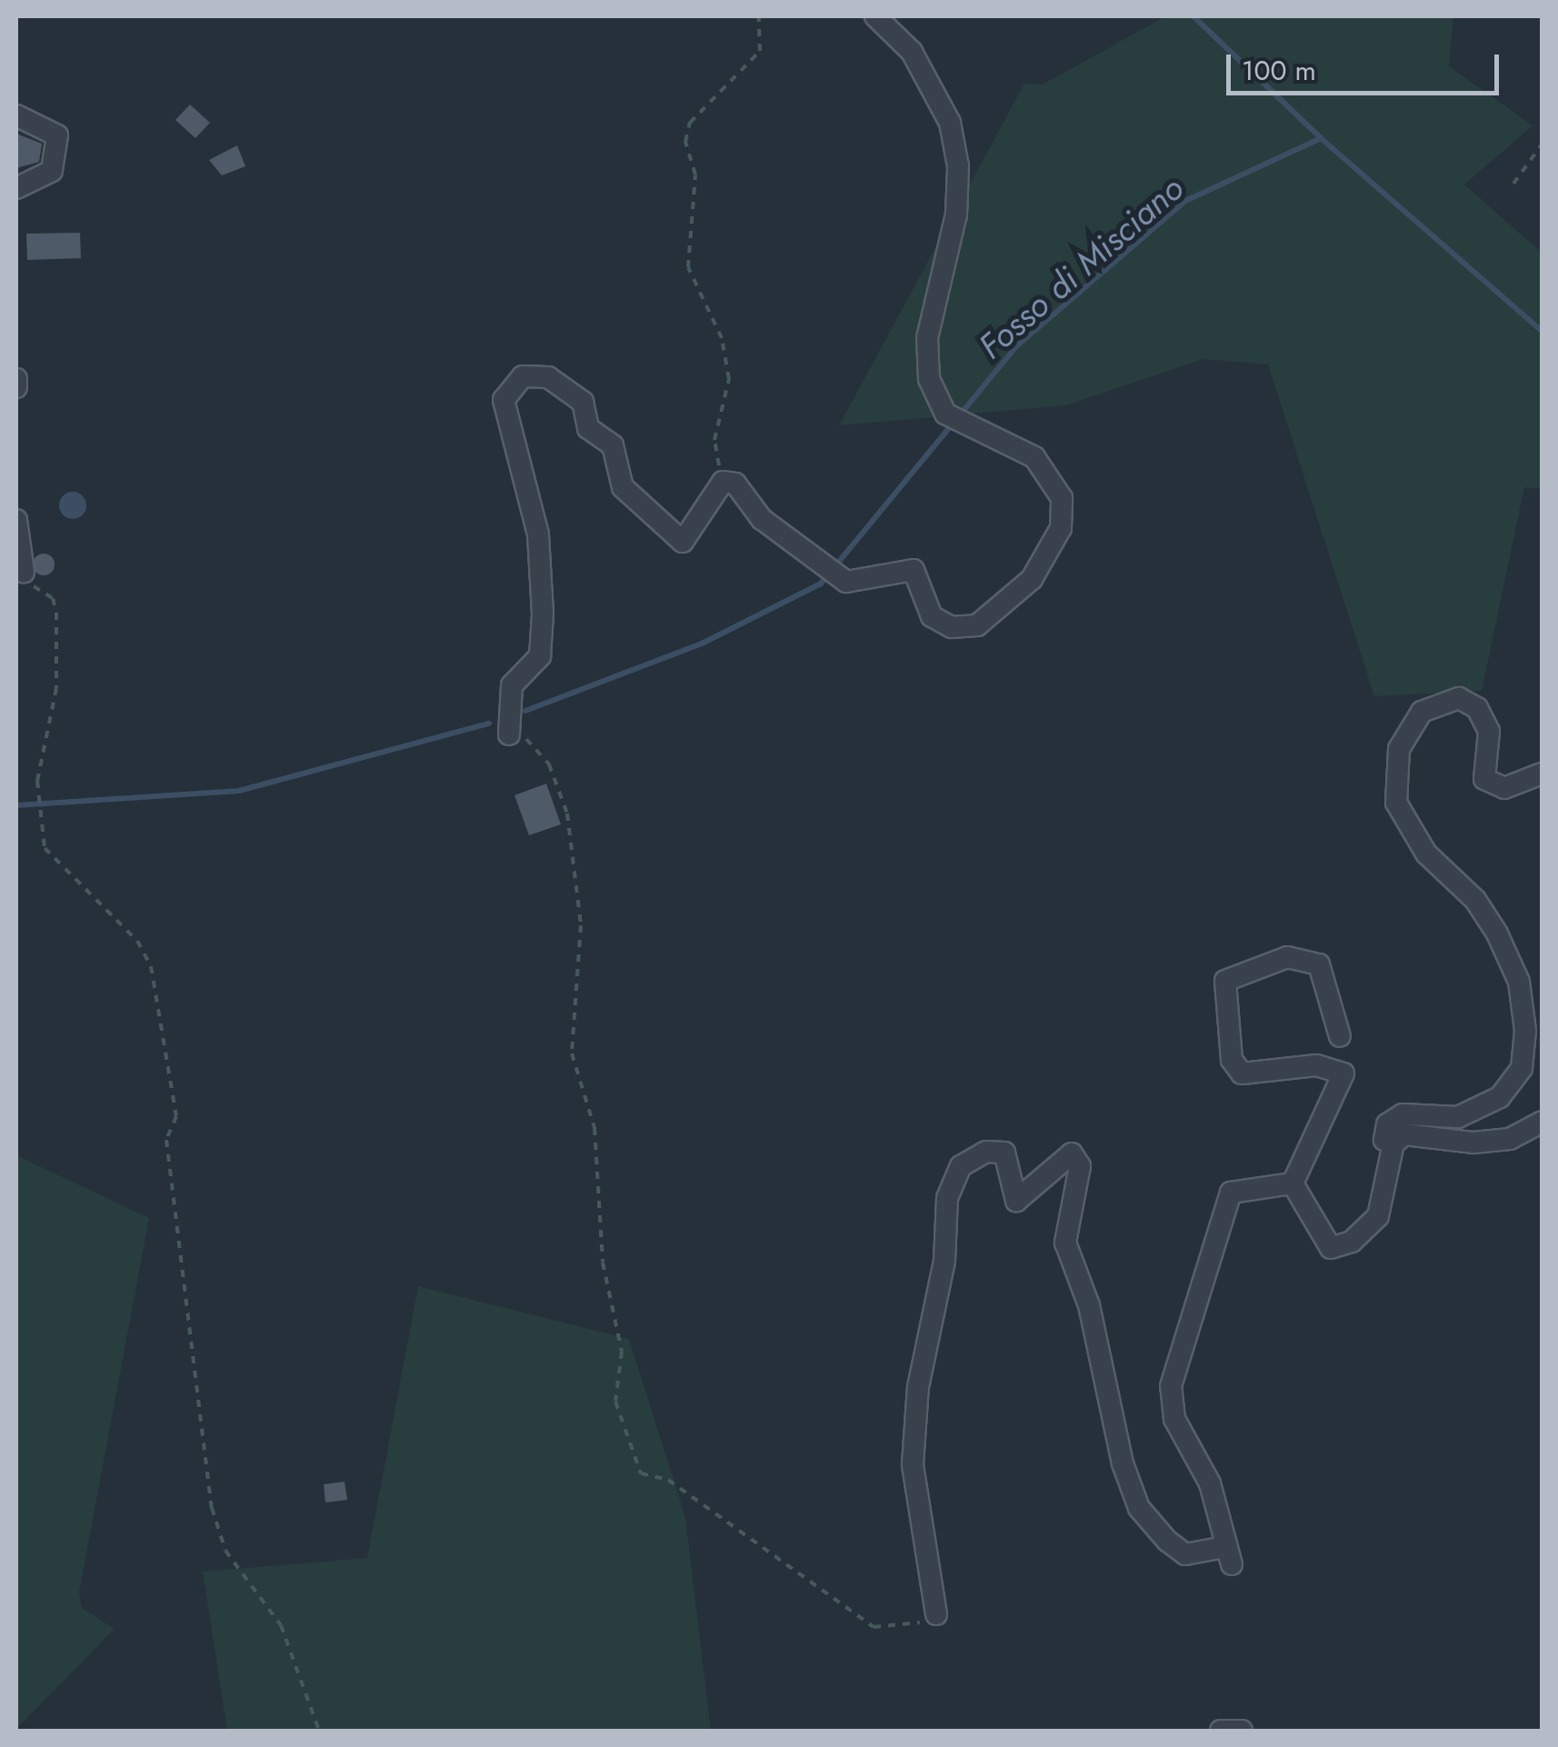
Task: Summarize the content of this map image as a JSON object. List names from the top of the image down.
{
  "water": ["Fosso di Misciano"],
  "scale_bar": "100 m"
}
